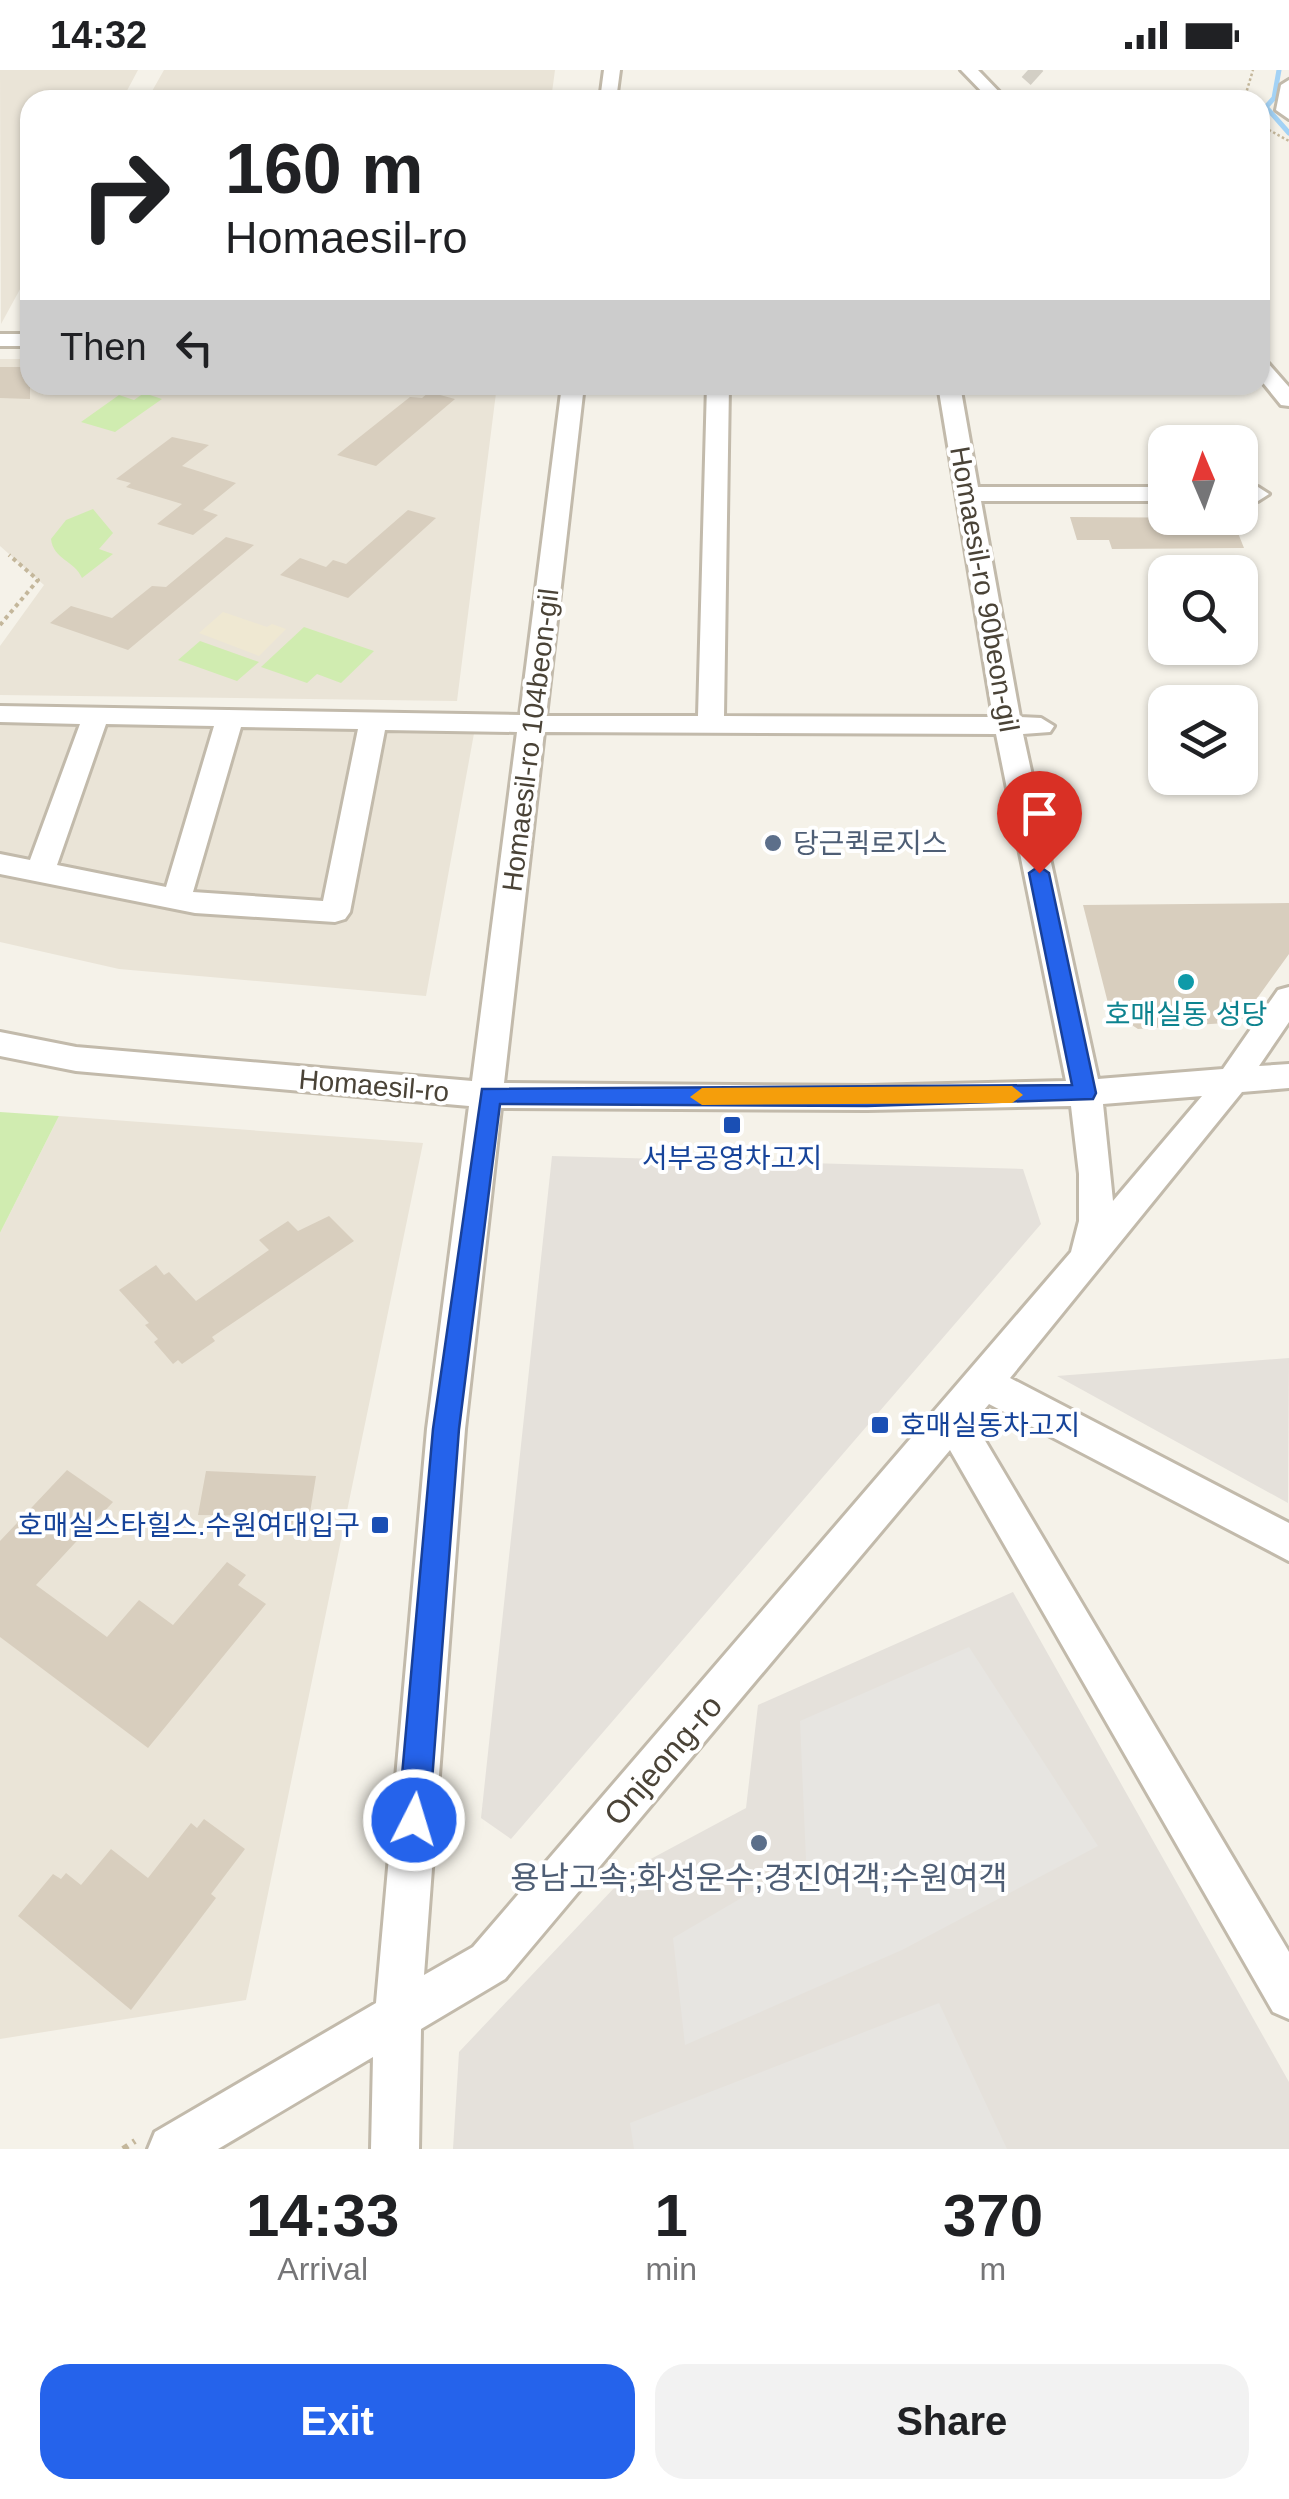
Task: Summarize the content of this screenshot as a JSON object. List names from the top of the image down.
{
  "streets": {
    "street": [
      "Homaesil-ro 90beon-gil",
      "Homaesil-ro 104beon-gil",
      "Homaesil-ro",
      "Onjeong-ro"
    ]
  },
  "crossings": [
    ["Homaesil-ro 90beon-gil", "Homaesil-ro"],
    ["Homaesil-ro 90beon-gil", "Onjeong-ro"],
    ["Homaesil-ro 104beon-gil", "Homaesil-ro"],
    ["Homaesil-ro 104beon-gil", "Onjeong-ro"],
    ["Homaesil-ro", "Onjeong-ro"]
  ],
  "places": {
    "other": ["당근퀵로지스", "호매실동 성당", "용남고속;화성운수;경진여객;수원여객"],
    "transit": ["서부공영차고지", "호매실동차고지", "호매실스타힐스.수원여대입구"]
  },
  "north": "top",
  "page": {
    "status": "14:32",
    "turn": ["160 m", "Homaesil-ro"],
    "then": "Then",
    "eta": [
      "14:33",
      "Arrival",
      "1",
      "min",
      "370",
      "m"
    ],
    "buttons": ["Exit", "Share"]
  }
}
